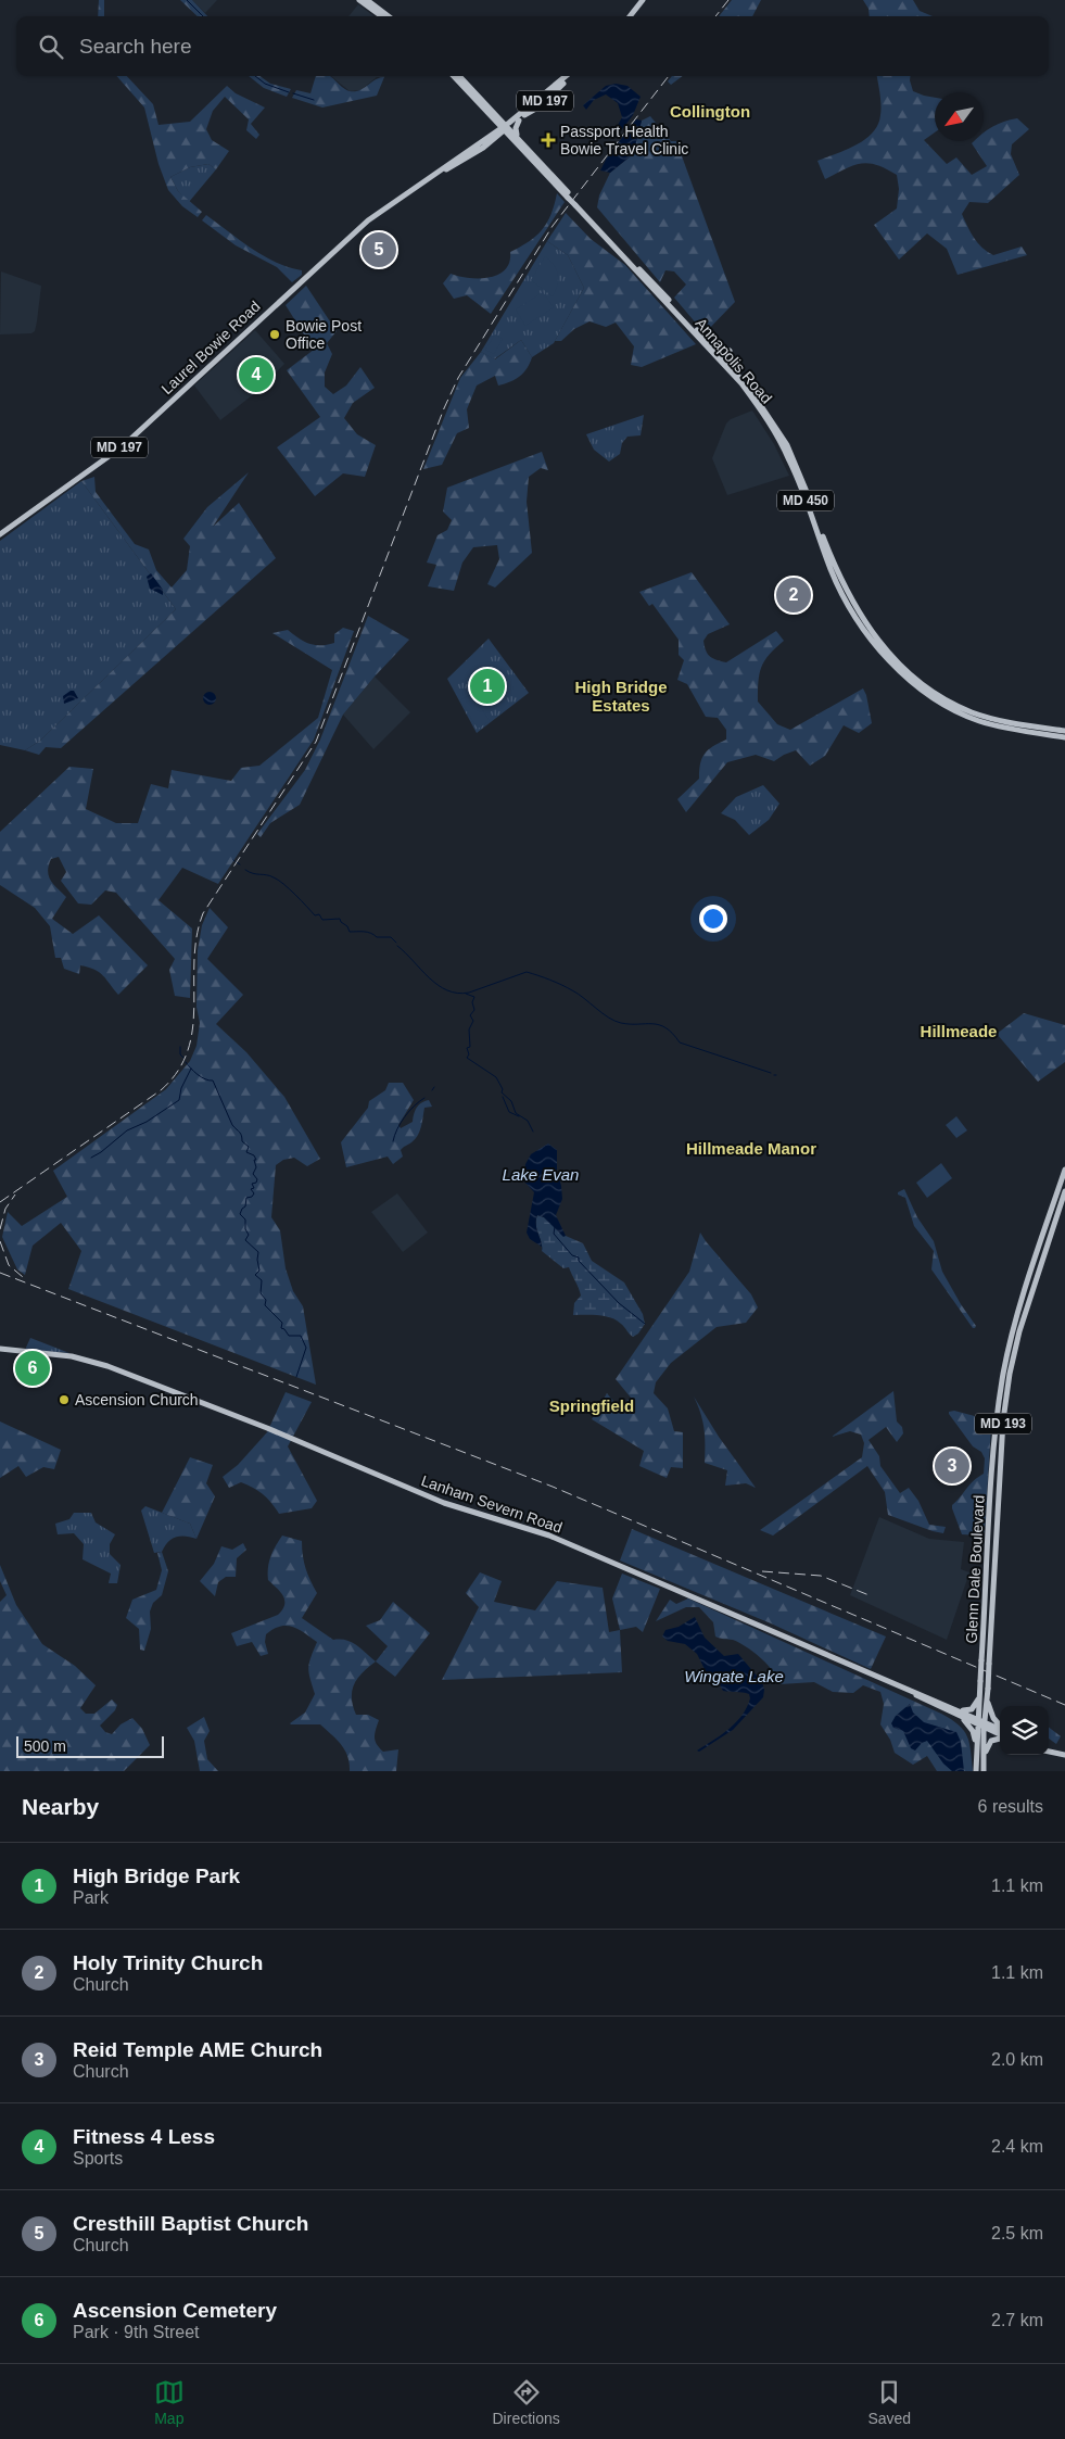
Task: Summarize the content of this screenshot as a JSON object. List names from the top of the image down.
{
  "streets": {
    "main road": [
      "MD 197",
      "Laurel Bowie Road",
      "Annapolis Road",
      "MD 450",
      "MD 193",
      "Lanham Severn Road",
      "Glenn Dale Boulevard"
    ]
  },
  "crossings": [
    ["Laurel Bowie Road", "Annapolis Road"],
    ["MD 193", "Lanham Severn Road"],
    ["MD 193", "Glenn Dale Boulevard"],
    ["Lanham Severn Road", "Glenn Dale Boulevard"]
  ],
  "districts": [
    "Collington",
    "High Bridge Estates",
    "Hillmeade",
    "Hillmeade Manor",
    "Springfield"
  ],
  "water": ["Lake Evan", "Wingate Lake"],
  "places": {
    "health": ["Passport Health Bowie Travel Clinic"],
    "other": ["Bowie Post Office", "Ascension Church"]
  },
  "scale_bar": "500 m",
  "north": "bottom left",
  "page": {
    "search": "Search here",
    "pins": [
      "5",
      "4",
      "2",
      "1",
      "6",
      "3"
    ],
    "scale": "500 m",
    "heading": ["Nearby", "6 results"],
    "list": [
      {
        "mark": "1",
        "name": "High Bridge Park",
        "note": "Park",
        "value": "1.1 km"
      },
      {
        "mark": "2",
        "name": "Holy Trinity Church",
        "note": "Church",
        "value": "1.1 km"
      },
      {
        "mark": "3",
        "name": "Reid Temple AME Church",
        "note": "Church",
        "value": "2.0 km"
      },
      {
        "mark": "4",
        "name": "Fitness 4 Less",
        "note": "Sports",
        "value": "2.4 km"
      },
      {
        "mark": "5",
        "name": "Cresthill Baptist Church",
        "note": "Church",
        "value": "2.5 km"
      },
      {
        "mark": "6",
        "name": "Ascension Cemetery",
        "note": "Park · 9th Street",
        "value": "2.7 km"
      }
    ],
    "nav": ["Map", "Directions", "Saved"]
  }
}
